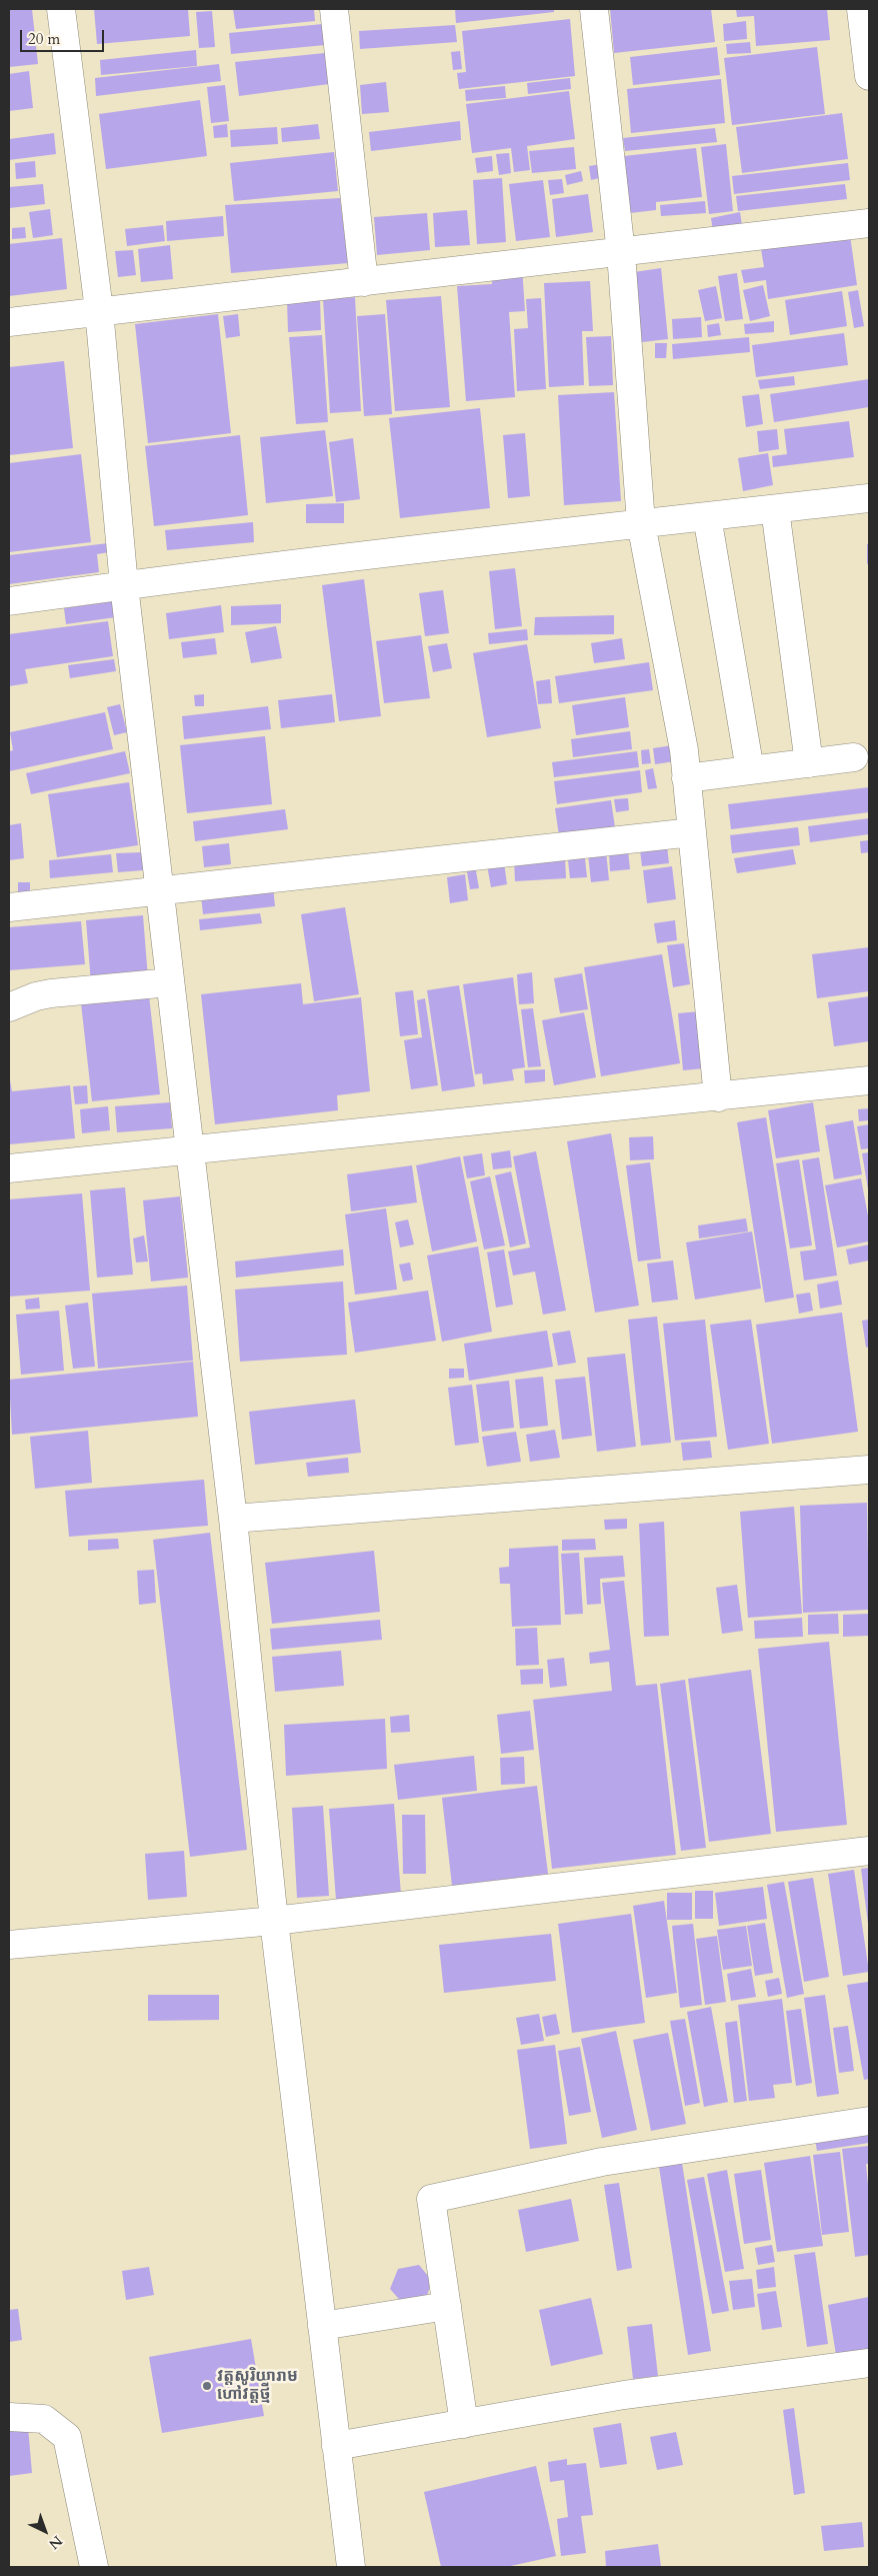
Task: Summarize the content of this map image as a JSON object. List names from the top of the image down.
{
  "places": ["វត្តសូរិយារាម ហៅវត្តថ្មី"],
  "scale_bar": "20 m",
  "north": "bottom right"
}
